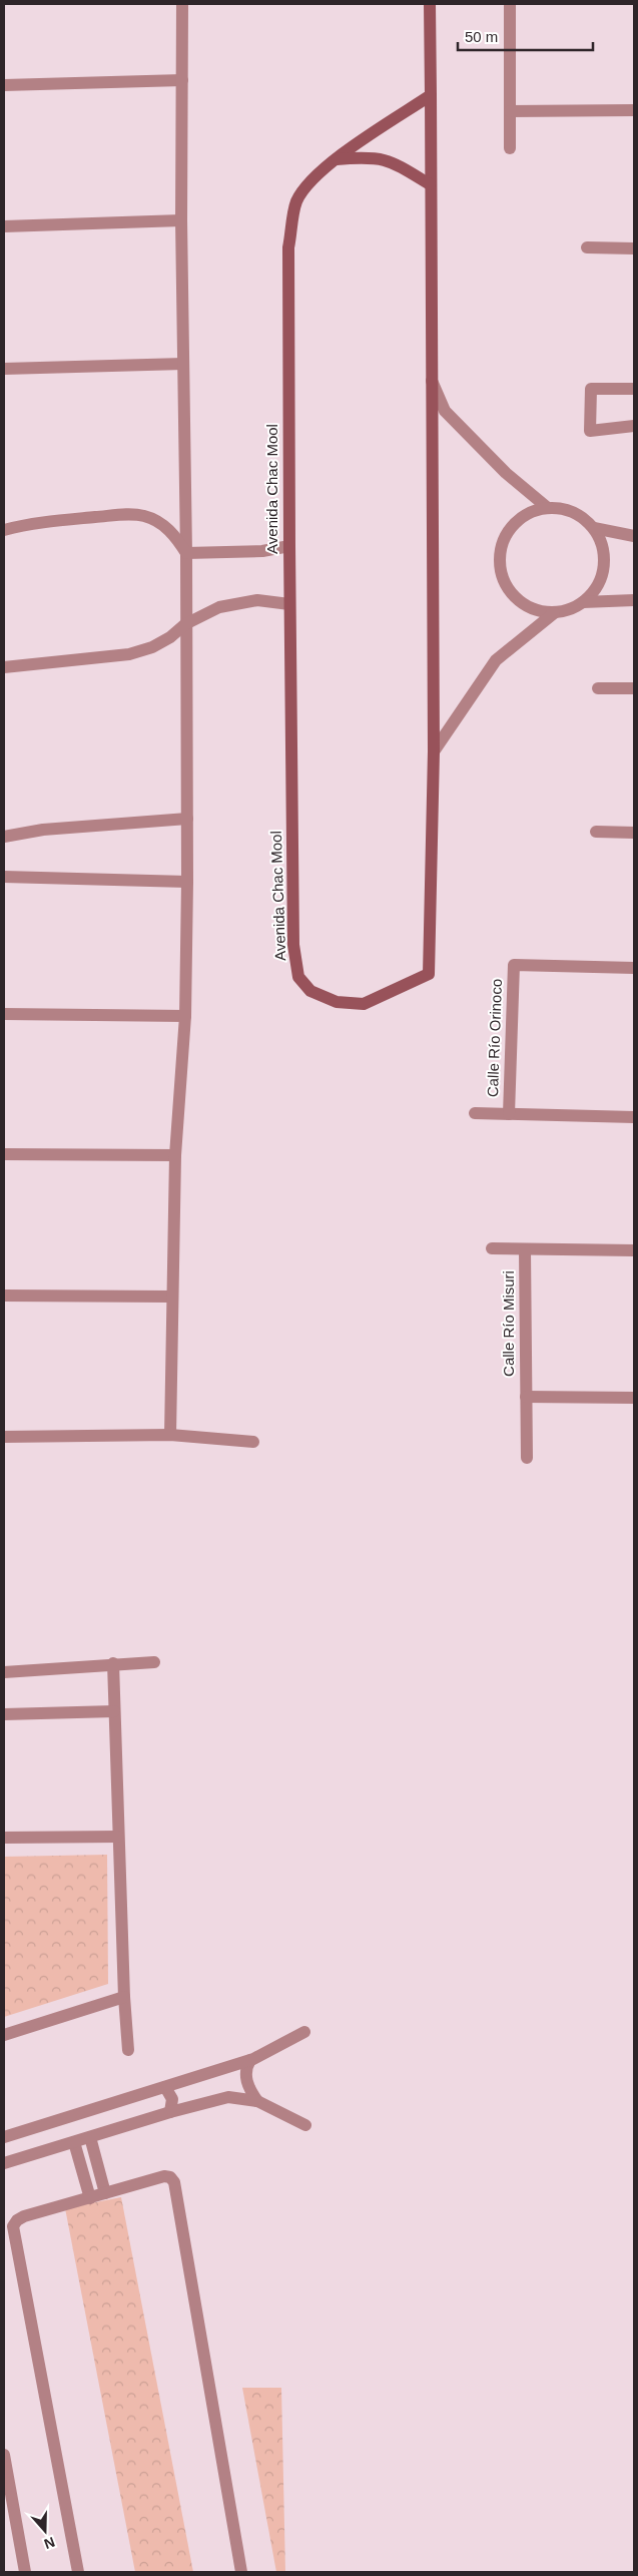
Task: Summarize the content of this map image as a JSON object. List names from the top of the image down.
{
  "streets": {
    "main road": ["Avenida Chac Mool"],
    "street": ["Calle Río Orinoco", "Calle Río Misuri"]
  },
  "scale_bar": "50 m",
  "north": "bottom"
}
